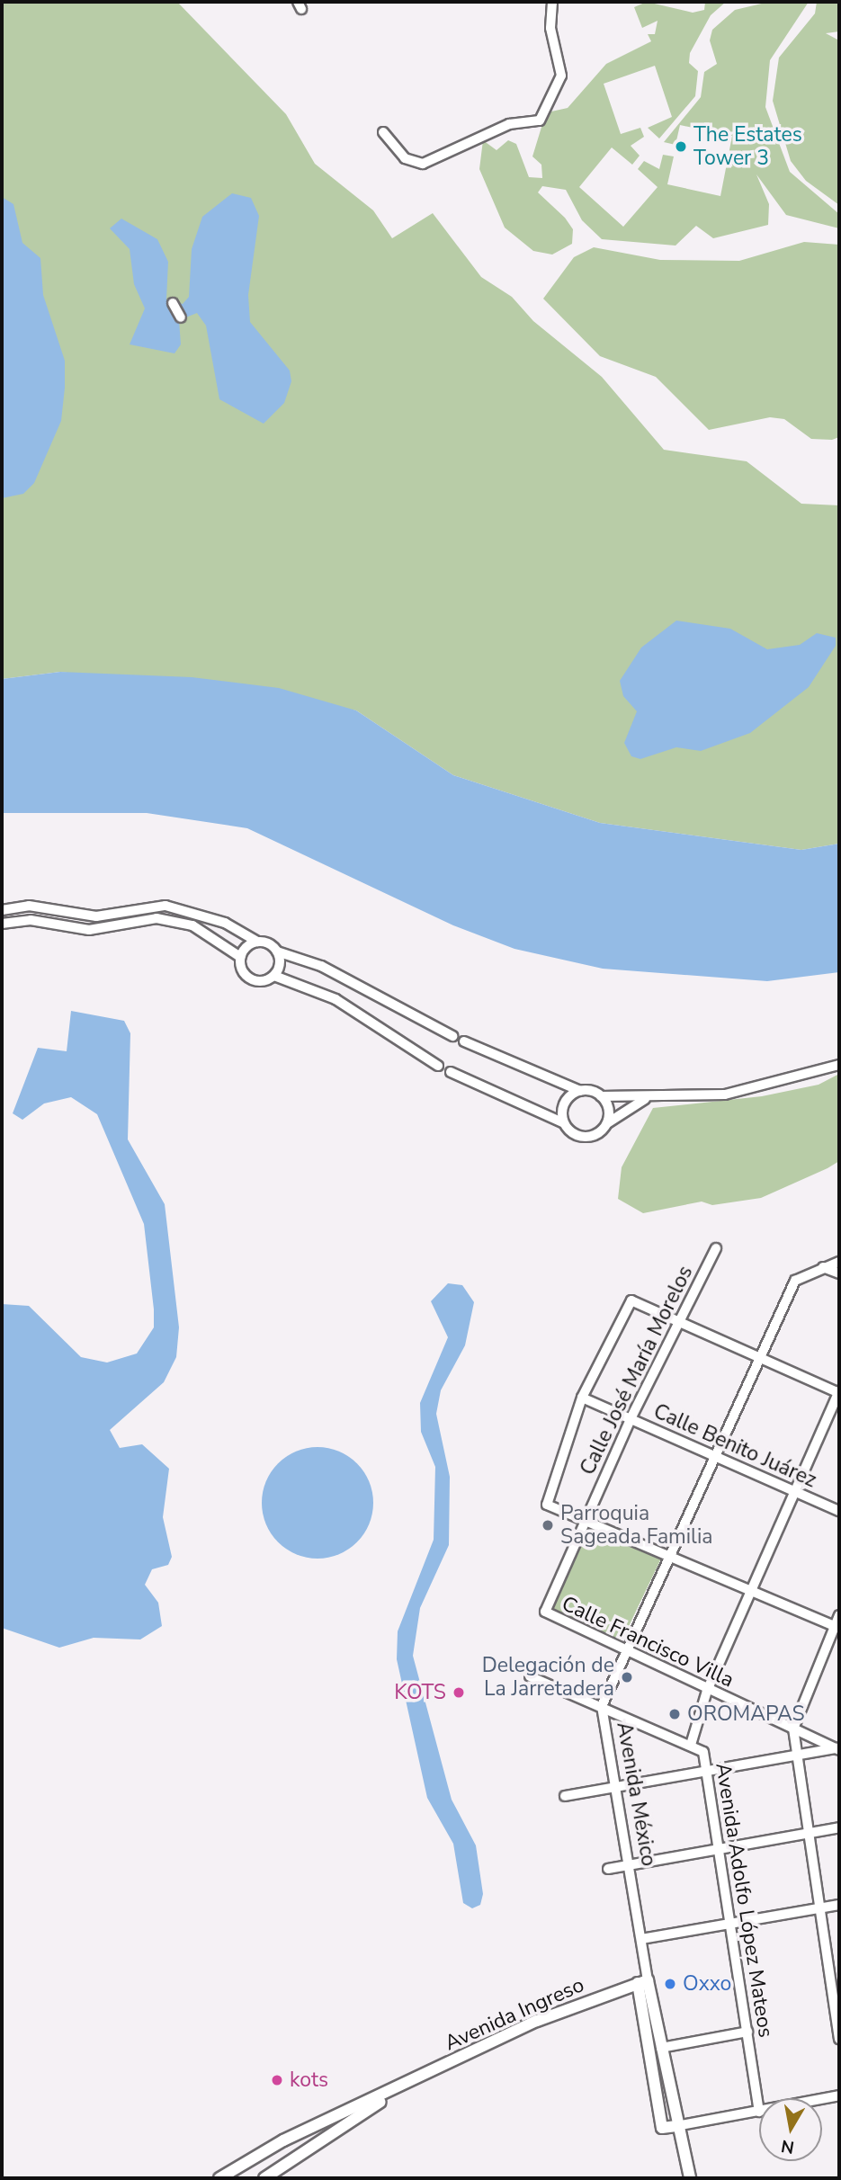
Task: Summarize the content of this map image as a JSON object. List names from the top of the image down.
{
  "streets": {
    "street": [
      "Calle José María Morelos",
      "Calle Benito Juárez",
      "Calle Francisco Villa",
      "Avenida México",
      "Avenida Adolfo López Mateos",
      "Avenida Ingreso"
    ]
  },
  "crossings": [
    ["Calle José María Morelos", "Calle Benito Juárez"],
    ["Calle José María Morelos", "Calle Francisco Villa"],
    ["Calle Benito Juárez", "Avenida México"],
    ["Calle Benito Juárez", "Avenida Adolfo López Mateos"],
    ["Calle Francisco Villa", "Avenida México"],
    ["Calle Francisco Villa", "Avenida Adolfo López Mateos"],
    ["Avenida México", "Avenida Ingreso"]
  ],
  "places": [
    "The Estates Tower 3",
    "Parroquia Sageada Familia",
    "Delegación de La Jarretadera",
    "KOTS",
    "OROMAPAS",
    "Oxxo",
    "kots"
  ],
  "north": "bottom"
}
